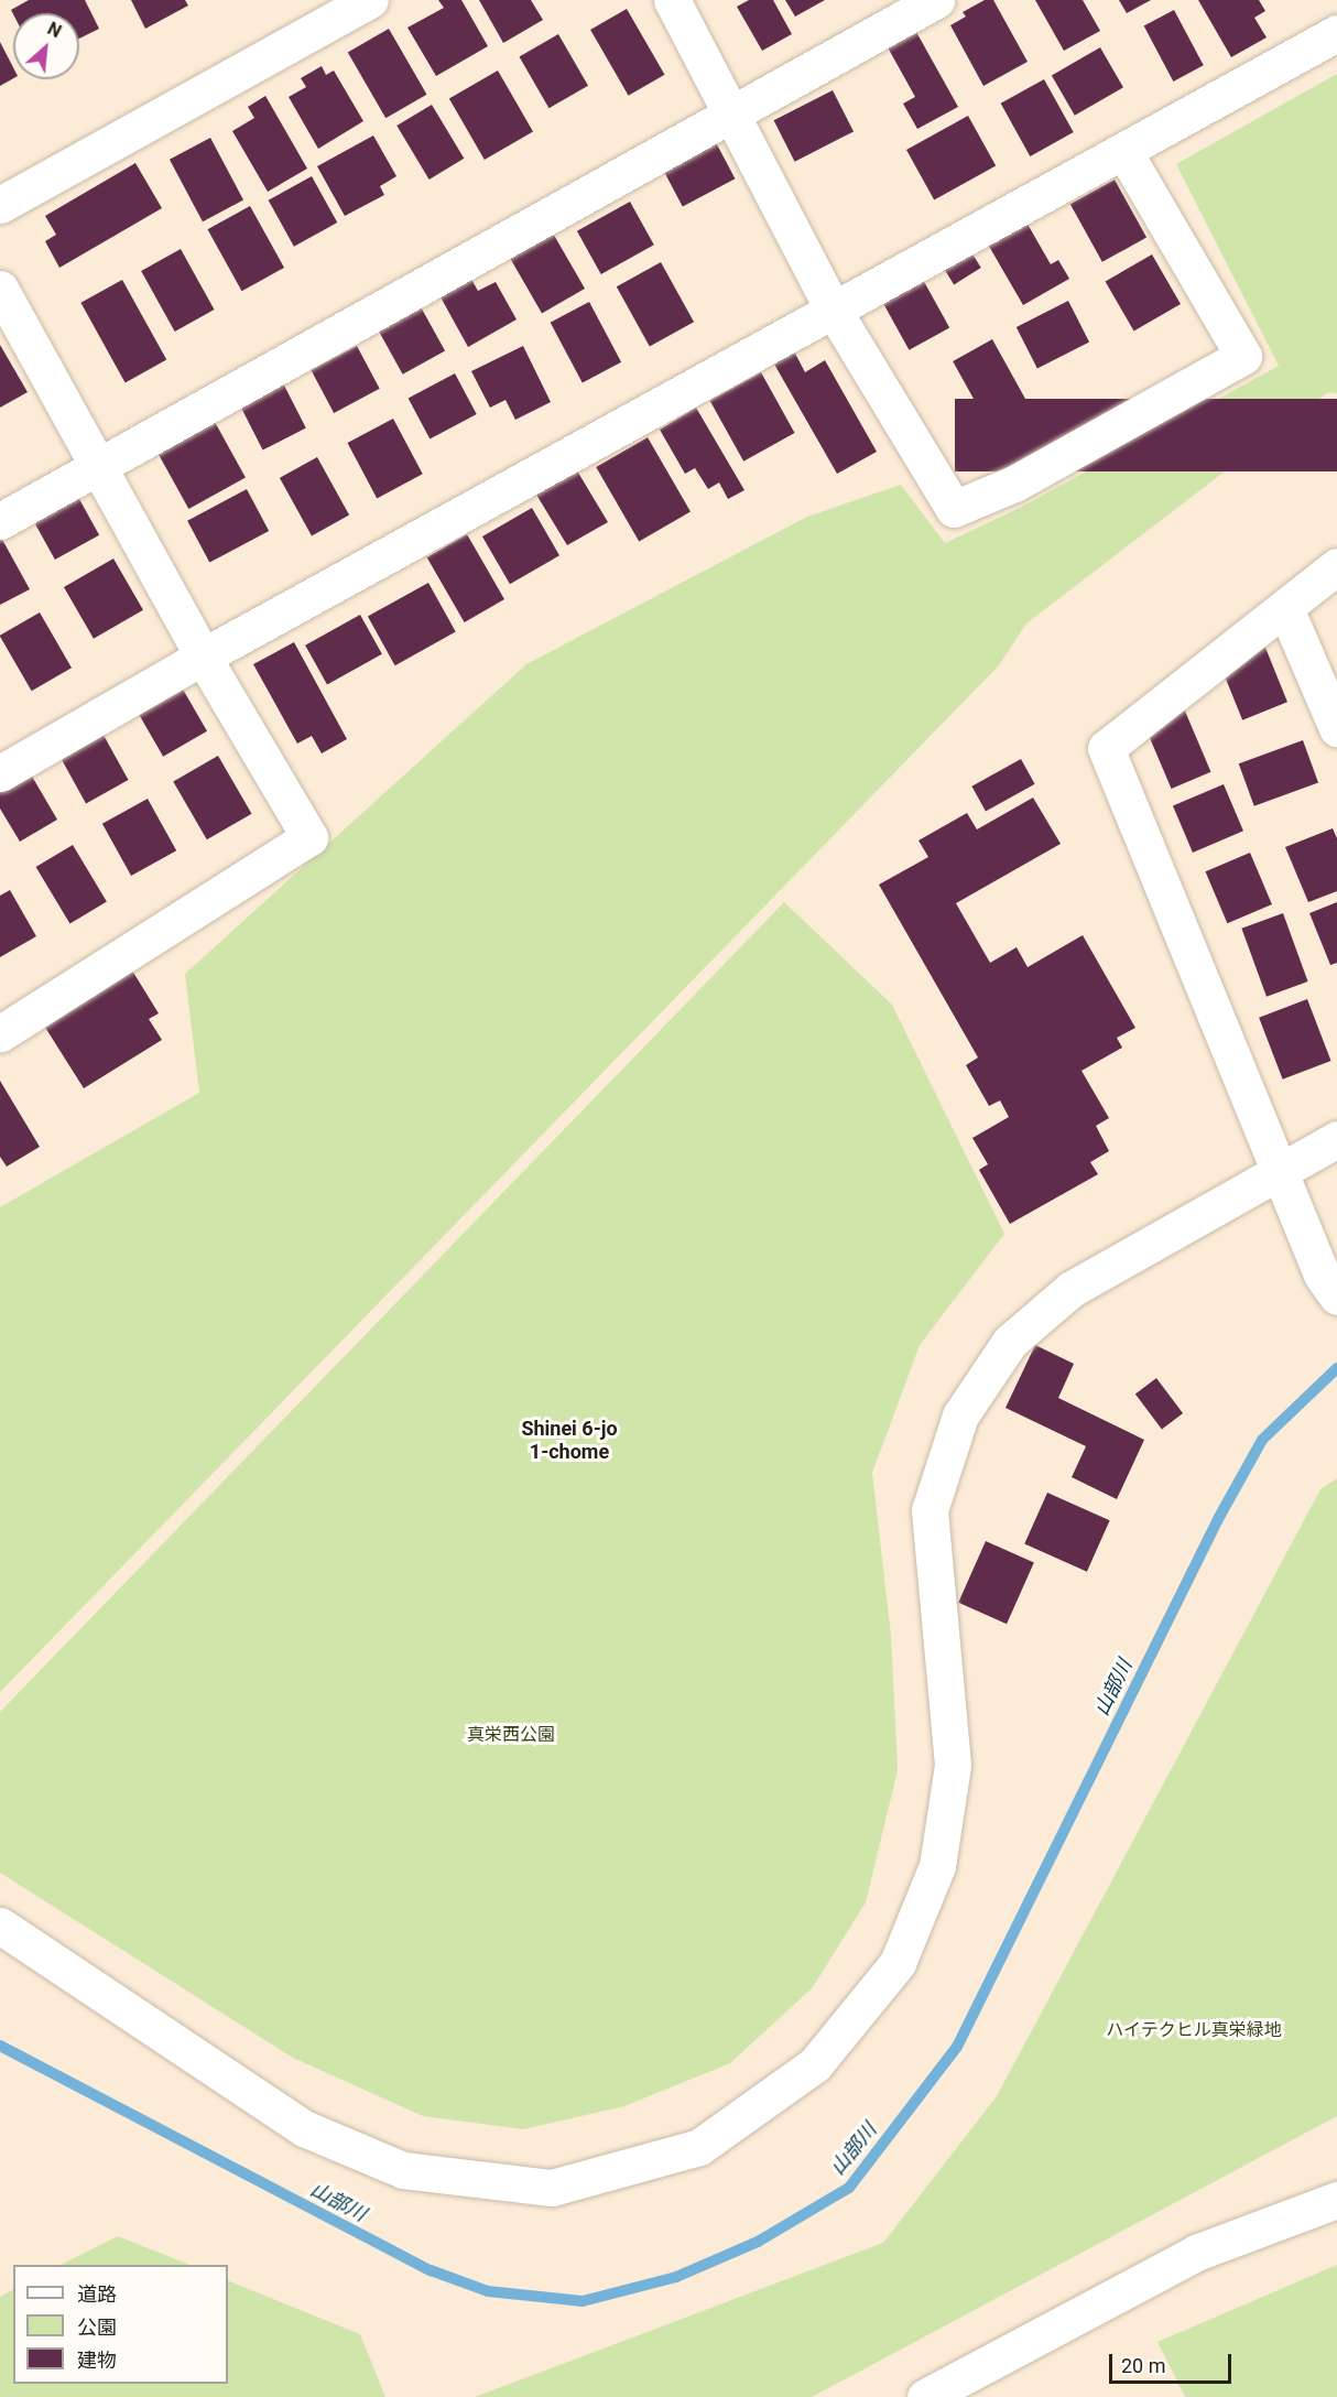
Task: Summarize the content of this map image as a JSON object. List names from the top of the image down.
{
  "districts": ["Shinei 6-jo 1-chome"],
  "water": ["山部川"],
  "parks": ["真栄西公園", "ハイテクヒル真栄緑地"],
  "legend": ["道路", "公園", "建物"],
  "scale_bar": "20 m",
  "north": "top right"
}
